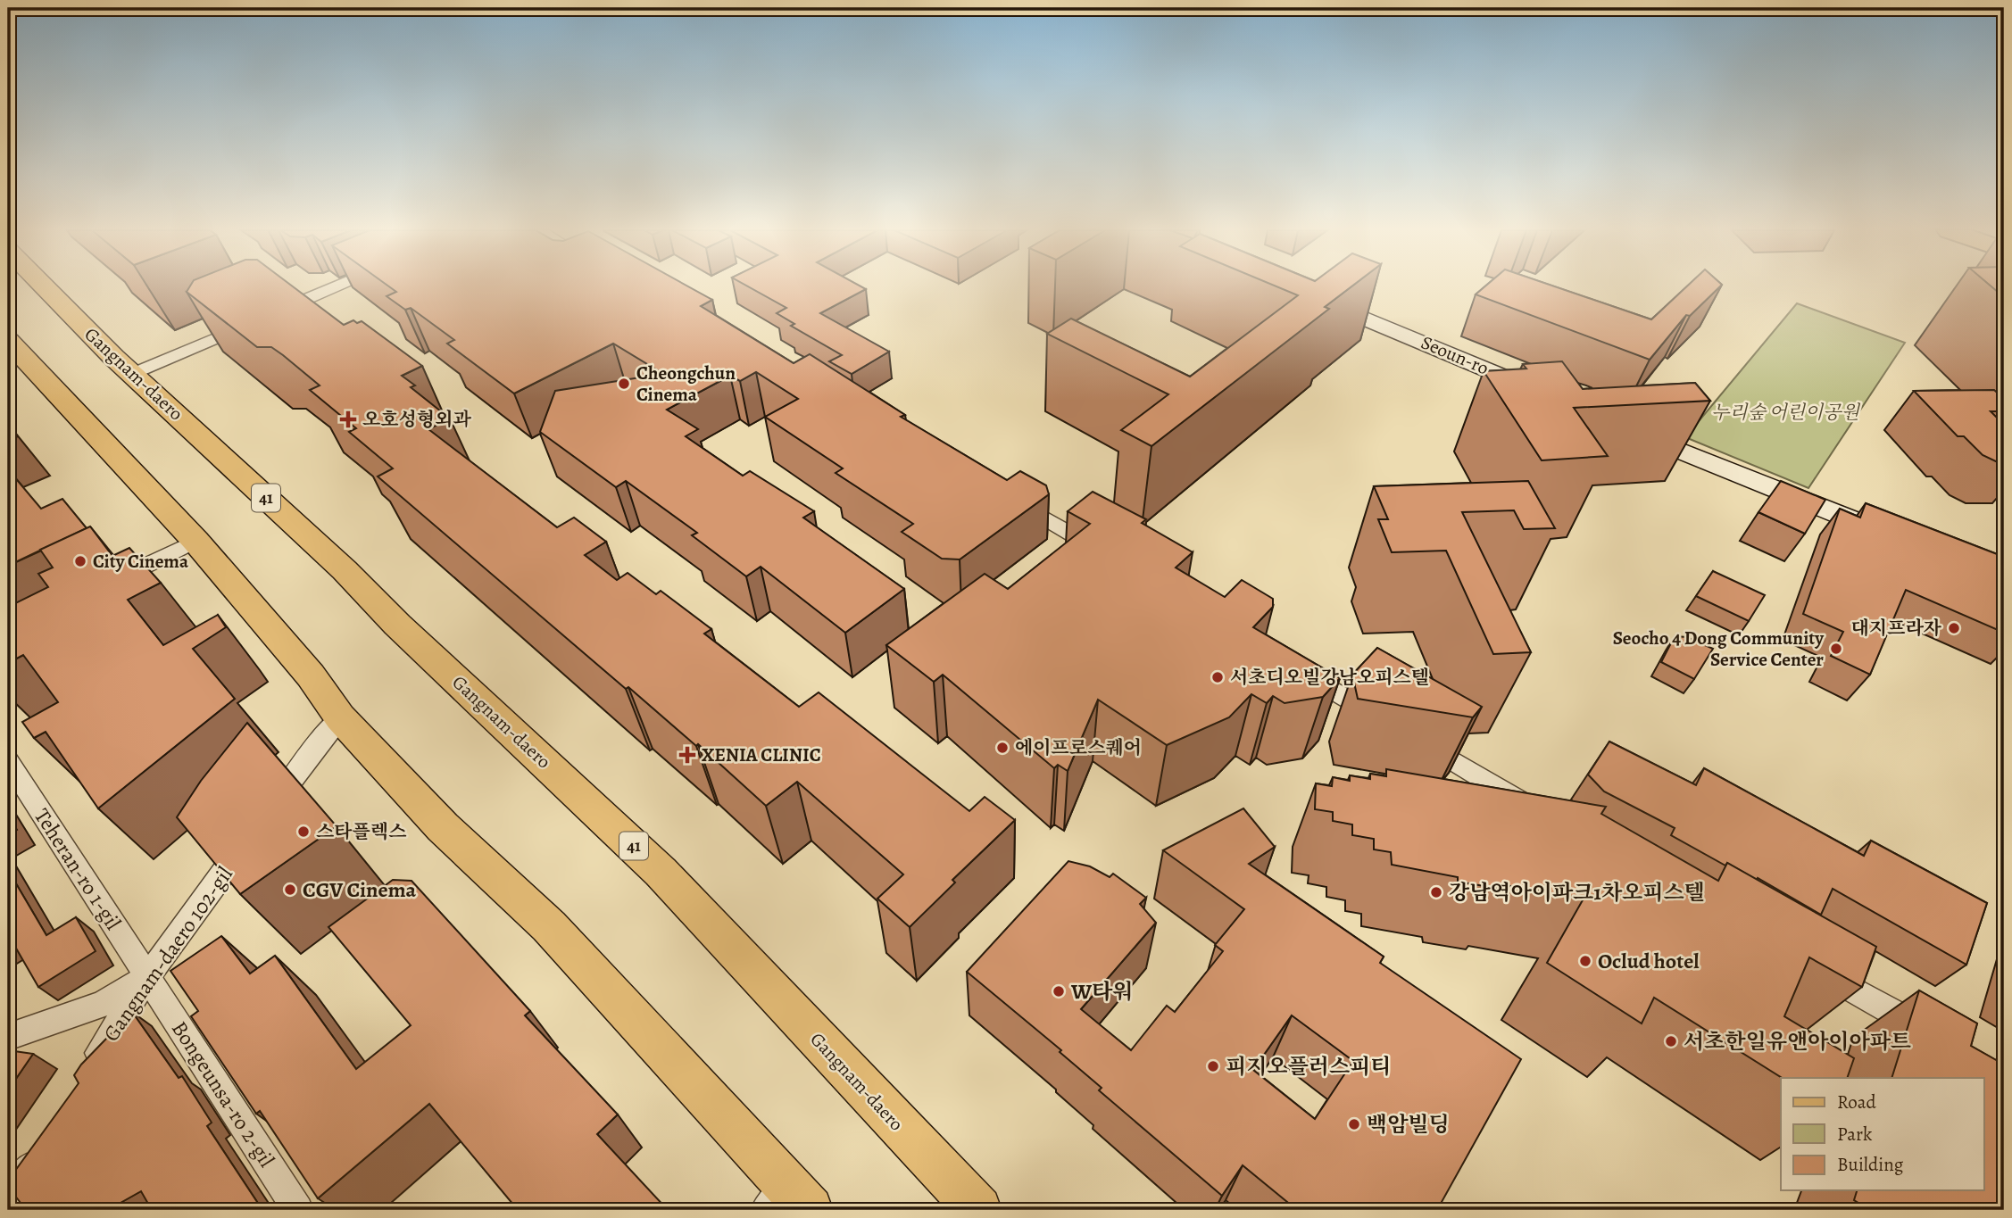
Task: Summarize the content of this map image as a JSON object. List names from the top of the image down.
{
  "streets": {
    "main road": ["Gangnam-daero", "41"],
    "street": [
      "Seoun-ro",
      "Teheran-ro 1-gil",
      "Gangnam-daero 102-gil",
      "Bongeunsa-ro 2-gil"
    ]
  },
  "crossings": [
    ["Teheran-ro 1-gil", "Gangnam-daero 102-gil"],
    ["Teheran-ro 1-gil", "Bongeunsa-ro 2-gil"],
    ["Gangnam-daero 102-gil", "Bongeunsa-ro 2-gil"]
  ],
  "parks": ["누리숲 어린이공원"],
  "places": {
    "other": [
      "Cheongchun Cinema",
      "City Cinema",
      "대지프라자",
      "Seocho 4 Dong Community Service Center",
      "서초디오빌강남오피스텔",
      "에이프로스퀘어",
      "스타플렉스",
      "CGV Cinema",
      "강남역아이파크1차오피스텔",
      "Oclud hotel",
      "W타워",
      "서초한일유앤아이아파트",
      "피지오플러스피티",
      "백암빌딩"
    ],
    "health": ["오호성형외과", "XENIA CLINIC"]
  },
  "legend": ["Road", "Park", "Building"]
}
